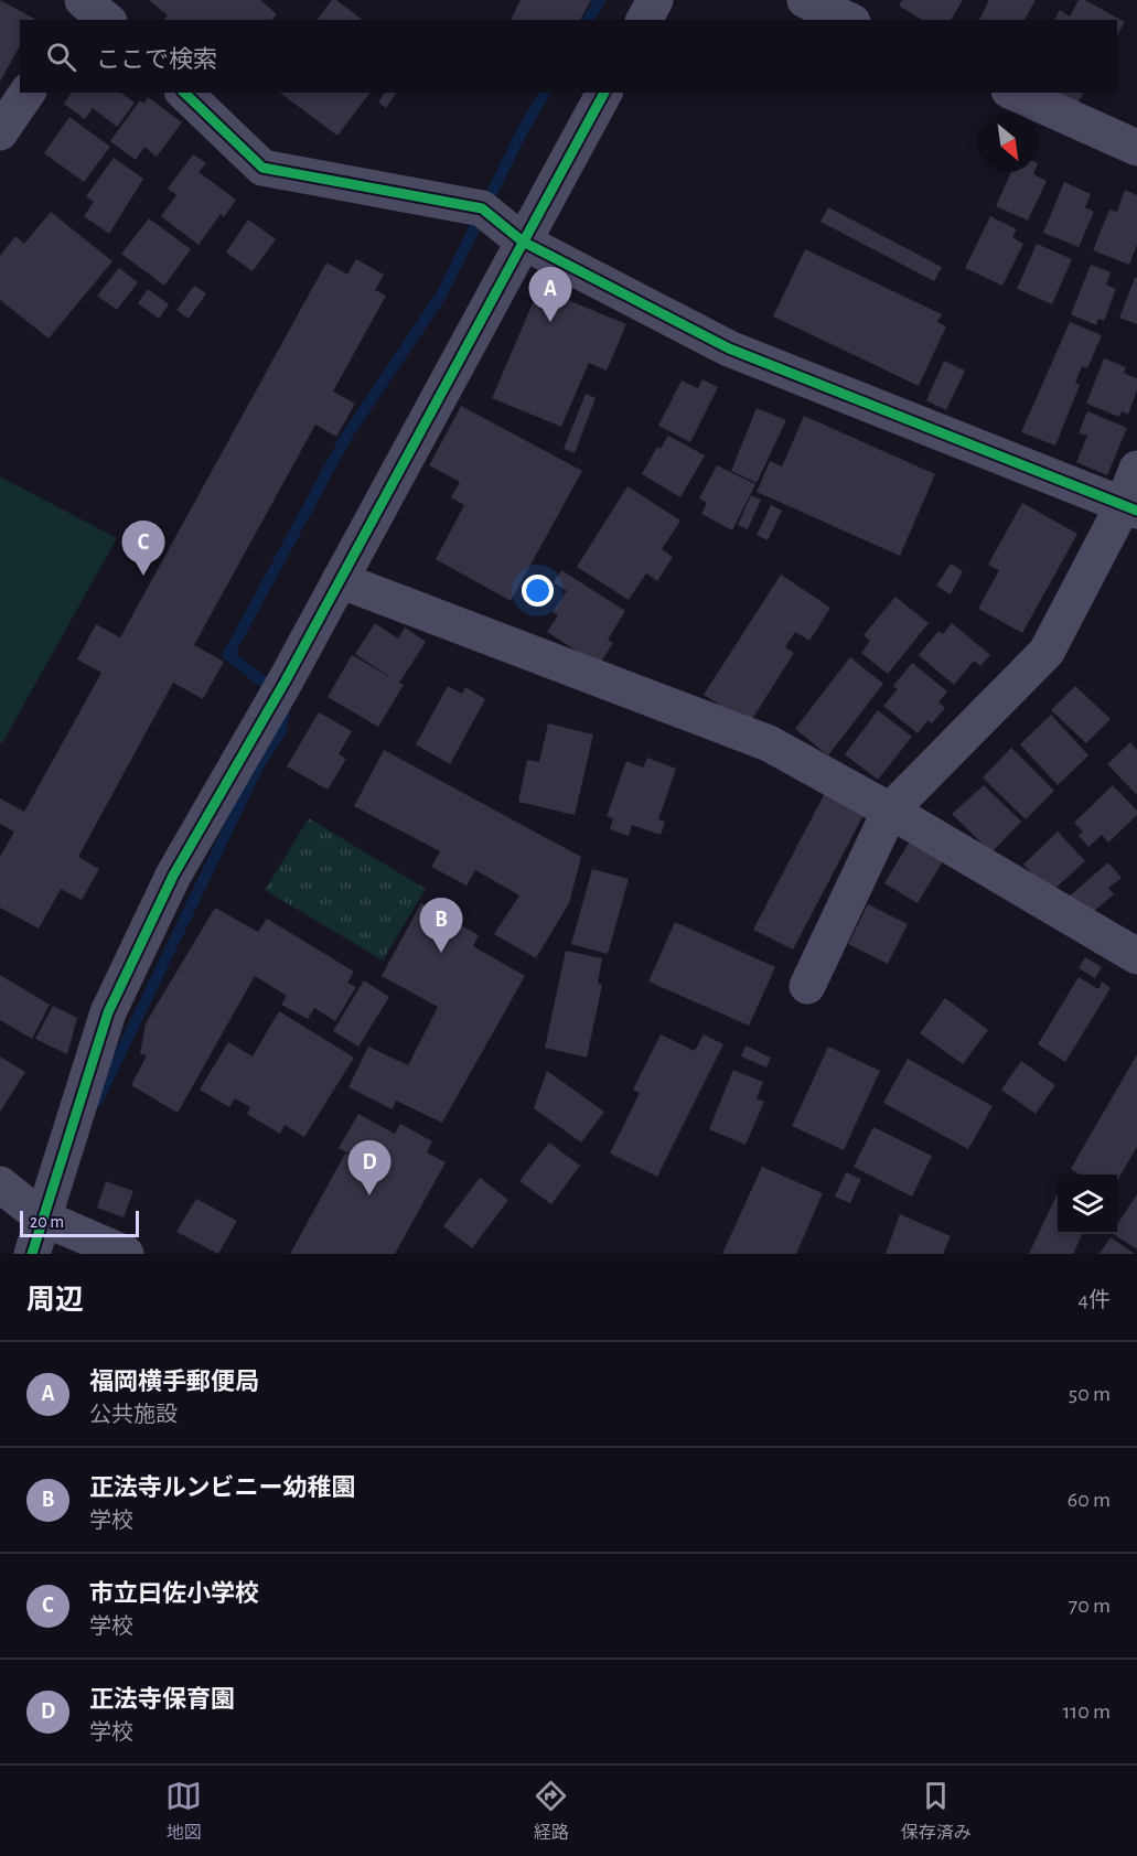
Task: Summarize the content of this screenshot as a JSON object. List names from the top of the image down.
{
  "scale_bar": "20 m",
  "north": "bottom right",
  "page": {
    "search": "ここで検索",
    "pins": [
      "A",
      "C",
      "B",
      "D"
    ],
    "scale": "20 m",
    "heading": ["周辺", "4件"],
    "list": [
      {
        "mark": "A",
        "name": "福岡横手郵便局",
        "note": "公共施設",
        "value": "50 m"
      },
      {
        "mark": "B",
        "name": "正法寺ルンビニー幼稚園",
        "note": "学校",
        "value": "60 m"
      },
      {
        "mark": "C",
        "name": "市立曰佐小学校",
        "note": "学校",
        "value": "70 m"
      },
      {
        "mark": "D",
        "name": "正法寺保育園",
        "note": "学校",
        "value": "110 m"
      }
    ],
    "nav": ["地図", "経路", "保存済み"]
  }
}
